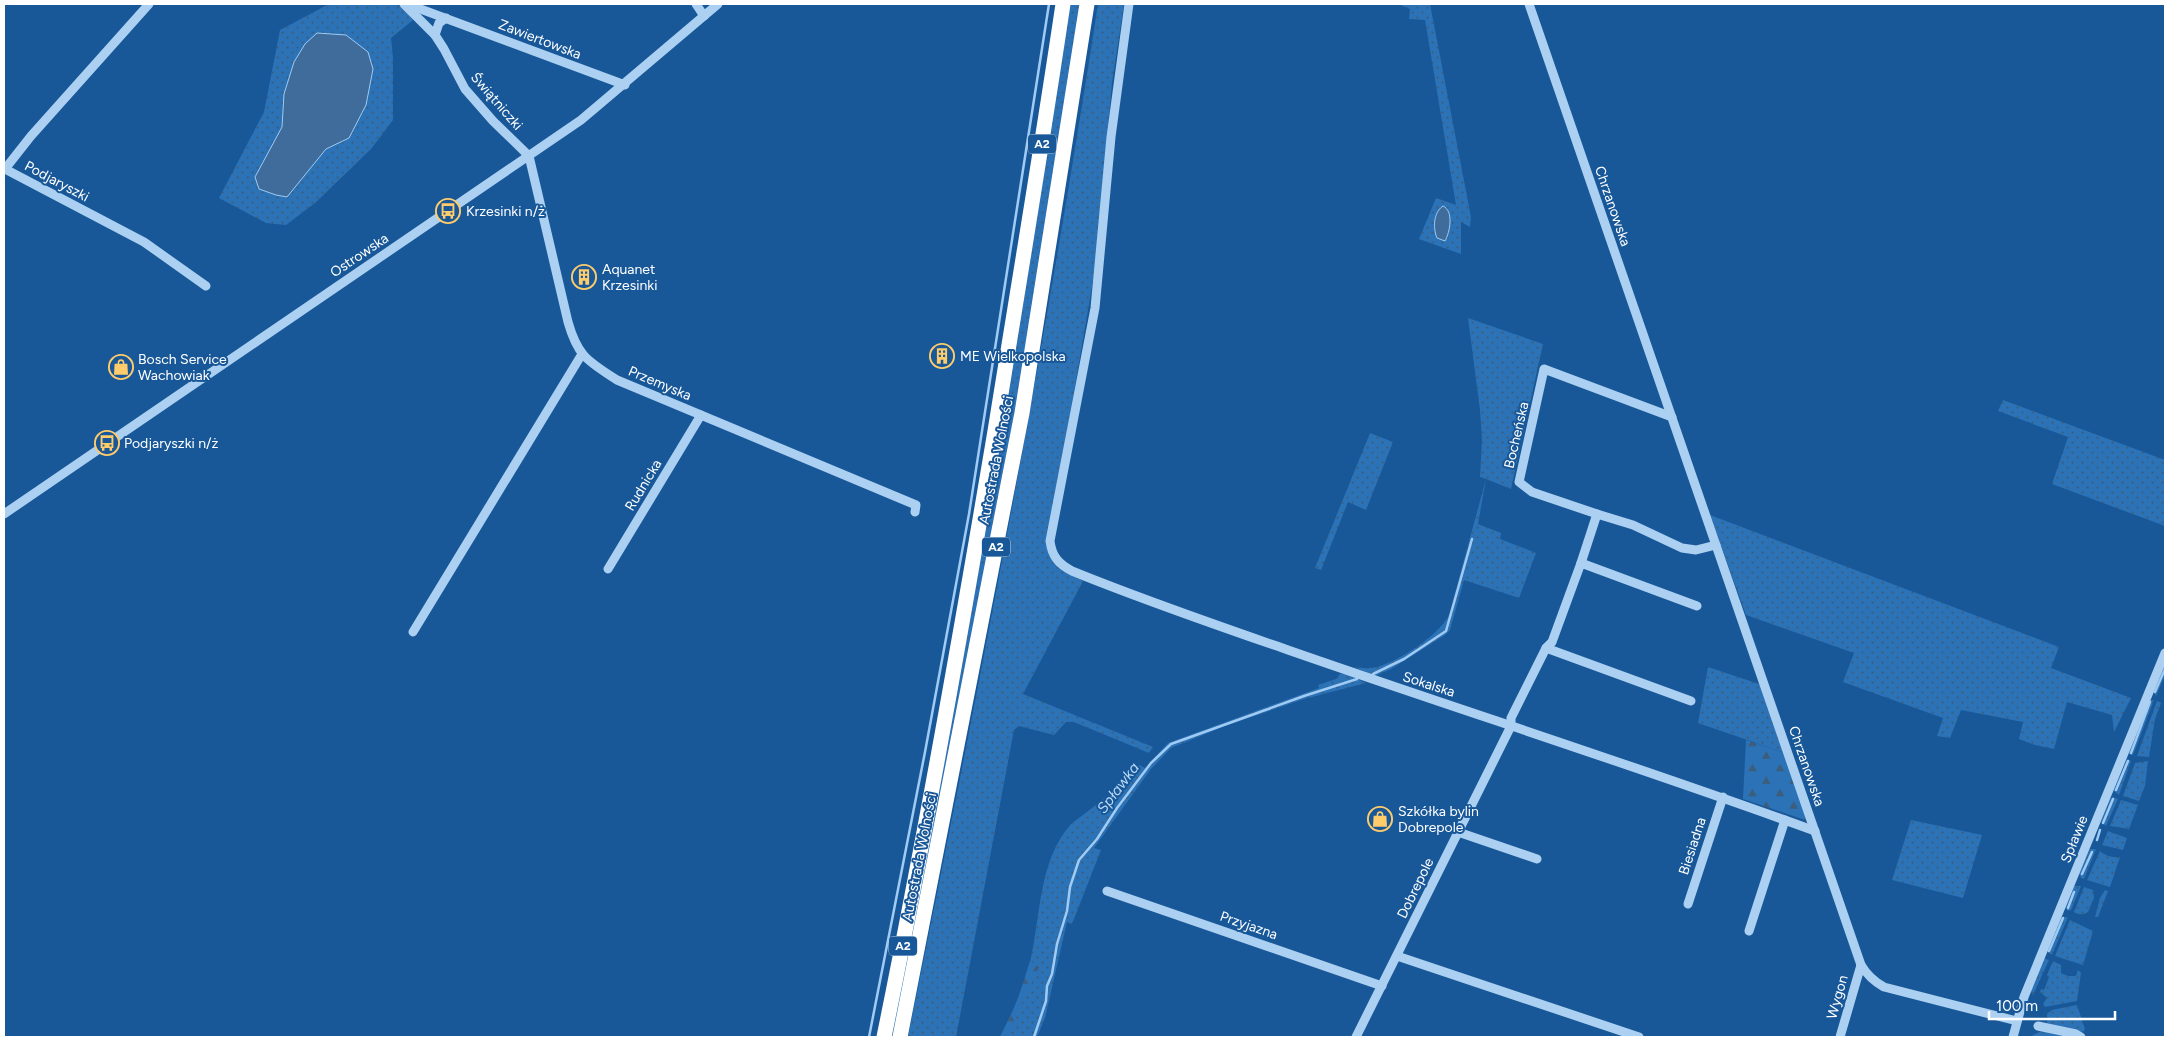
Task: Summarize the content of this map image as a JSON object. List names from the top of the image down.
{
  "streets": {
    "highway": ["A2", "Autostrada Wolności"],
    "street": [
      "Zawiertowska",
      "Świątniczki",
      "Podjaryszki",
      "Chrzanowska",
      "Ostrowska",
      "Przemyska",
      "Bocheńska",
      "Rudnicka",
      "Sokalska",
      "Spławie",
      "Biesiadna",
      "Dobrepole",
      "Przyjazna",
      "Wygon"
    ]
  },
  "crossings": [
    ["Zawiertowska", "Świątniczki"],
    ["Zawiertowska", "Ostrowska"],
    ["Świątniczki", "Ostrowska"],
    ["Świątniczki", "Przemyska"],
    ["Chrzanowska", "Bocheńska"],
    ["Chrzanowska", "Sokalska"],
    ["Chrzanowska", "Spławie"],
    ["Chrzanowska", "Wygon"],
    ["Ostrowska", "Przemyska"],
    ["Przemyska", "Rudnicka"],
    ["Sokalska", "Biesiadna"],
    ["Sokalska", "Dobrepole"],
    ["Dobrepole", "Przyjazna"]
  ],
  "water": ["Spławka"],
  "places": {
    "bus stop": ["Krzesinki n/ż", "Podjaryszki n/ż"],
    "building": ["Aquanet Krzesinki", "ME Wielkopolska"],
    "shop": ["Bosch Service Wachowiak", "Szkółka bylin Dobrepole"]
  },
  "scale_bar": "100 m"
}
